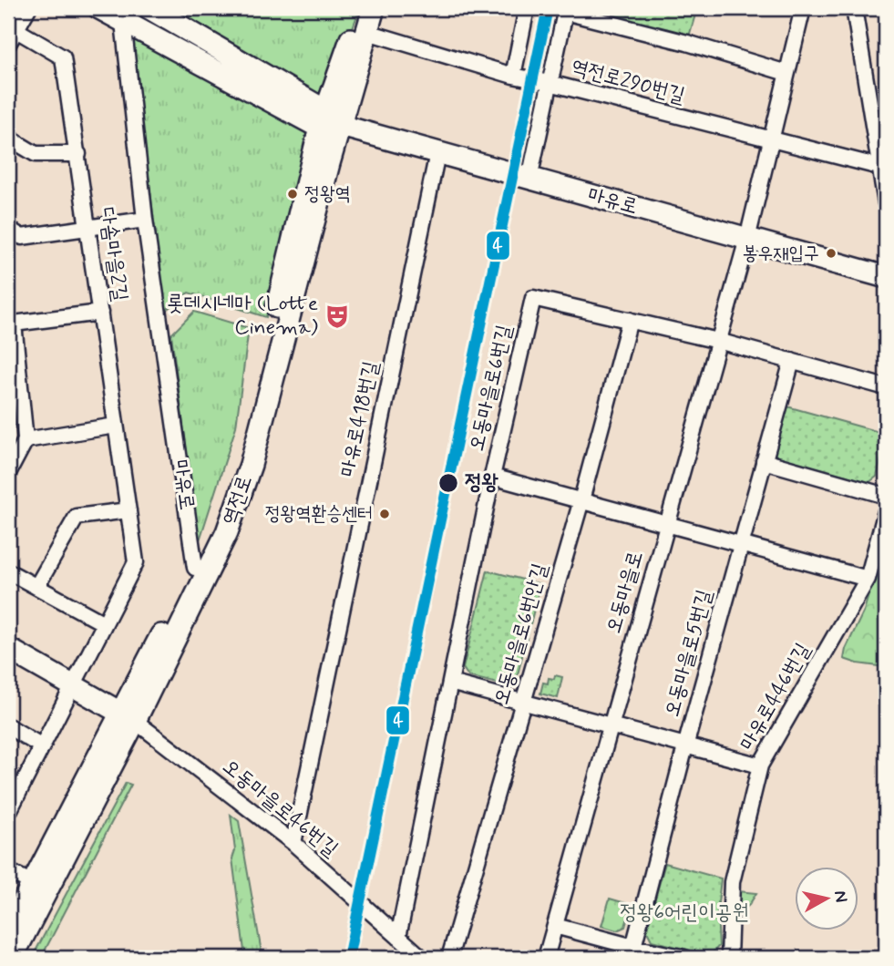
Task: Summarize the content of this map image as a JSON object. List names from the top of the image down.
{
  "streets": {
    "main road": ["마유로", "역전로"],
    "street": [
      "역전로290번길",
      "다솜마을2길",
      "오동마을로6번길",
      "마유로418번길",
      "오동마을로",
      "오동마을로6번안길",
      "오동마을로5번길",
      "마유로446번길",
      "오동마을로46번길"
    ]
  },
  "crossings": [
    ["역전로290번길", "역전로"],
    ["역전로290번길", "오동마을로"],
    ["마유로", "마유로418번길"],
    ["마유로", "역전로"],
    ["마유로", "오동마을로"],
    ["오동마을로6번길", "오동마을로"],
    ["오동마을로6번길", "오동마을로6번안길"],
    ["오동마을로6번길", "오동마을로46번길"],
    ["마유로418번길", "오동마을로46번길"],
    ["역전로", "오동마을로46번길"]
  ],
  "parks": ["정왕6어린이공원"],
  "places": {
    "other": [
      "정왕역",
      "봉우재입구",
      "정왕",
      "정왕역환승센터"
    ],
    "theatre": ["롯데시네마 (Lotte Cinema)"]
  },
  "lines": ["transit line 4"],
  "north": "right"
}
